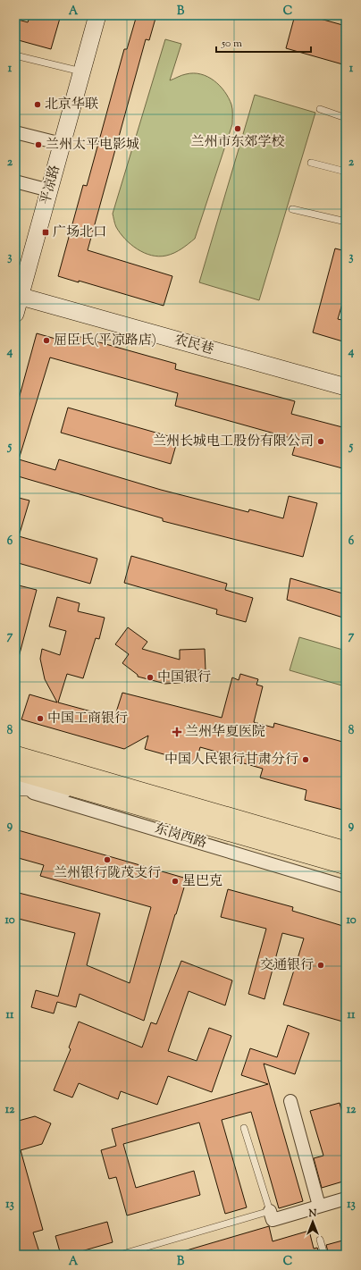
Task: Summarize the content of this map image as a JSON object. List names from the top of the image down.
{
  "streets": {
    "main road": ["东岗西路"],
    "street": ["平凉路", "农民巷"]
  },
  "crossings": [
    ["平凉路", "农民巷"]
  ],
  "places": {
    "other": [
      "北京华联",
      "兰州市东郊学校",
      "兰州太平电影城",
      "屈臣氏(平凉路店)",
      "兰州长城电工股份有限公司",
      "中国银行",
      "中国工商银行",
      "中国人民银行甘肃分行",
      "兰州银行陇茂支行",
      "星巴克",
      "交通银行"
    ],
    "transit": ["广场北口"],
    "health": ["兰州华夏医院"]
  },
  "scale_bar": "50 m",
  "north": "top",
  "grid": {
    "columns": ["A", "B", "C"],
    "rows": [
      "1",
      "2",
      "3",
      "4",
      "5",
      "6",
      "7",
      "8",
      "9",
      "10",
      "11",
      "12",
      "13"
    ]
  }
}
